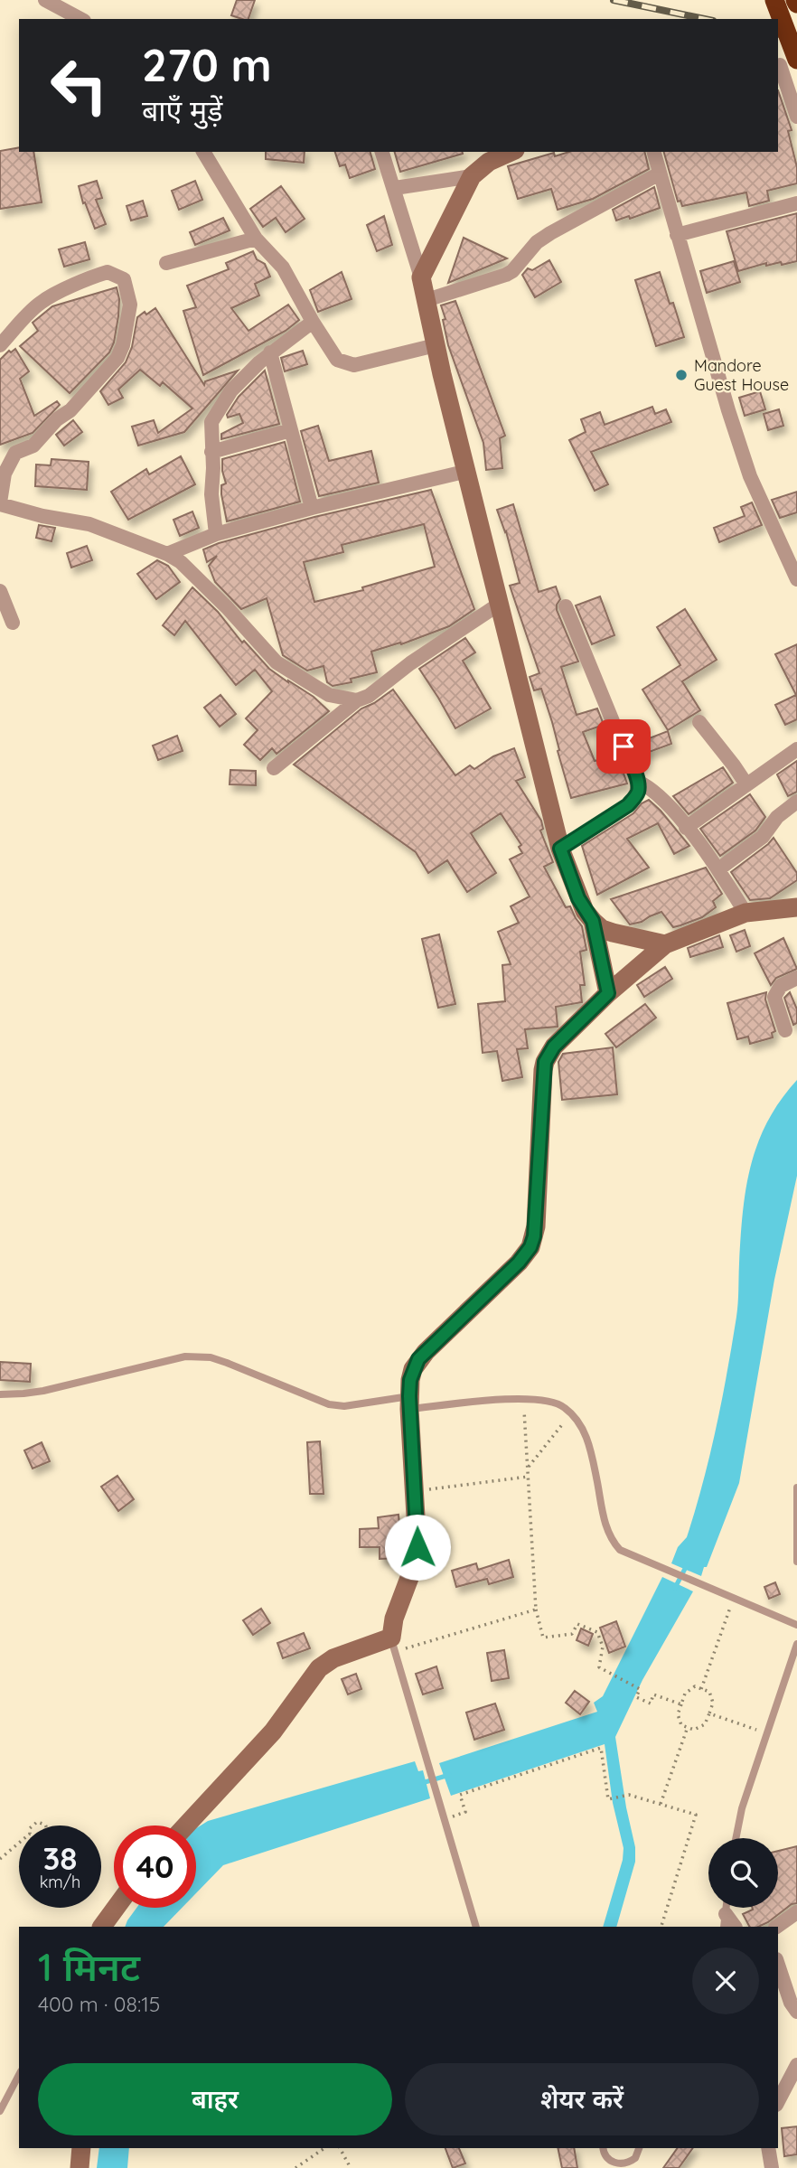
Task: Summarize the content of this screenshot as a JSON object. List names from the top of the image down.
{
  "places": ["Mandore Guest House"],
  "page": {
    "turn": ["270 m", "बाएँ मुड़ें"],
    "speed": "38 km/h",
    "limit": "40",
    "heading": ["1 मिनट", "400 m · 08:15"],
    "buttons": ["बाहर", "शेयर करें"]
  }
}
